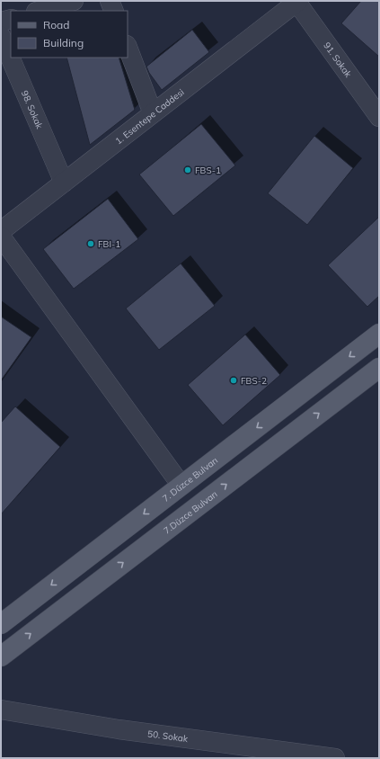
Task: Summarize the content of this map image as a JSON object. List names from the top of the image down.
{
  "streets": {
    "main road": ["7. Düzce Bulvarı", "7.Düzce Bulvarı"],
    "street": [
      "91. Sokak",
      "98. Sokak",
      "1. Esentepe Caddesi",
      "50. Sokak"
    ]
  },
  "crossings": [
    ["91. Sokak", "1. Esentepe Caddesi"],
    ["98. Sokak", "1. Esentepe Caddesi"]
  ],
  "one_way": ["7. Düzce Bulvarı", "7.Düzce Bulvarı"],
  "places": ["FBS-1", "FBI-1", "FBS-2"],
  "legend": ["Road", "Building"]
}
